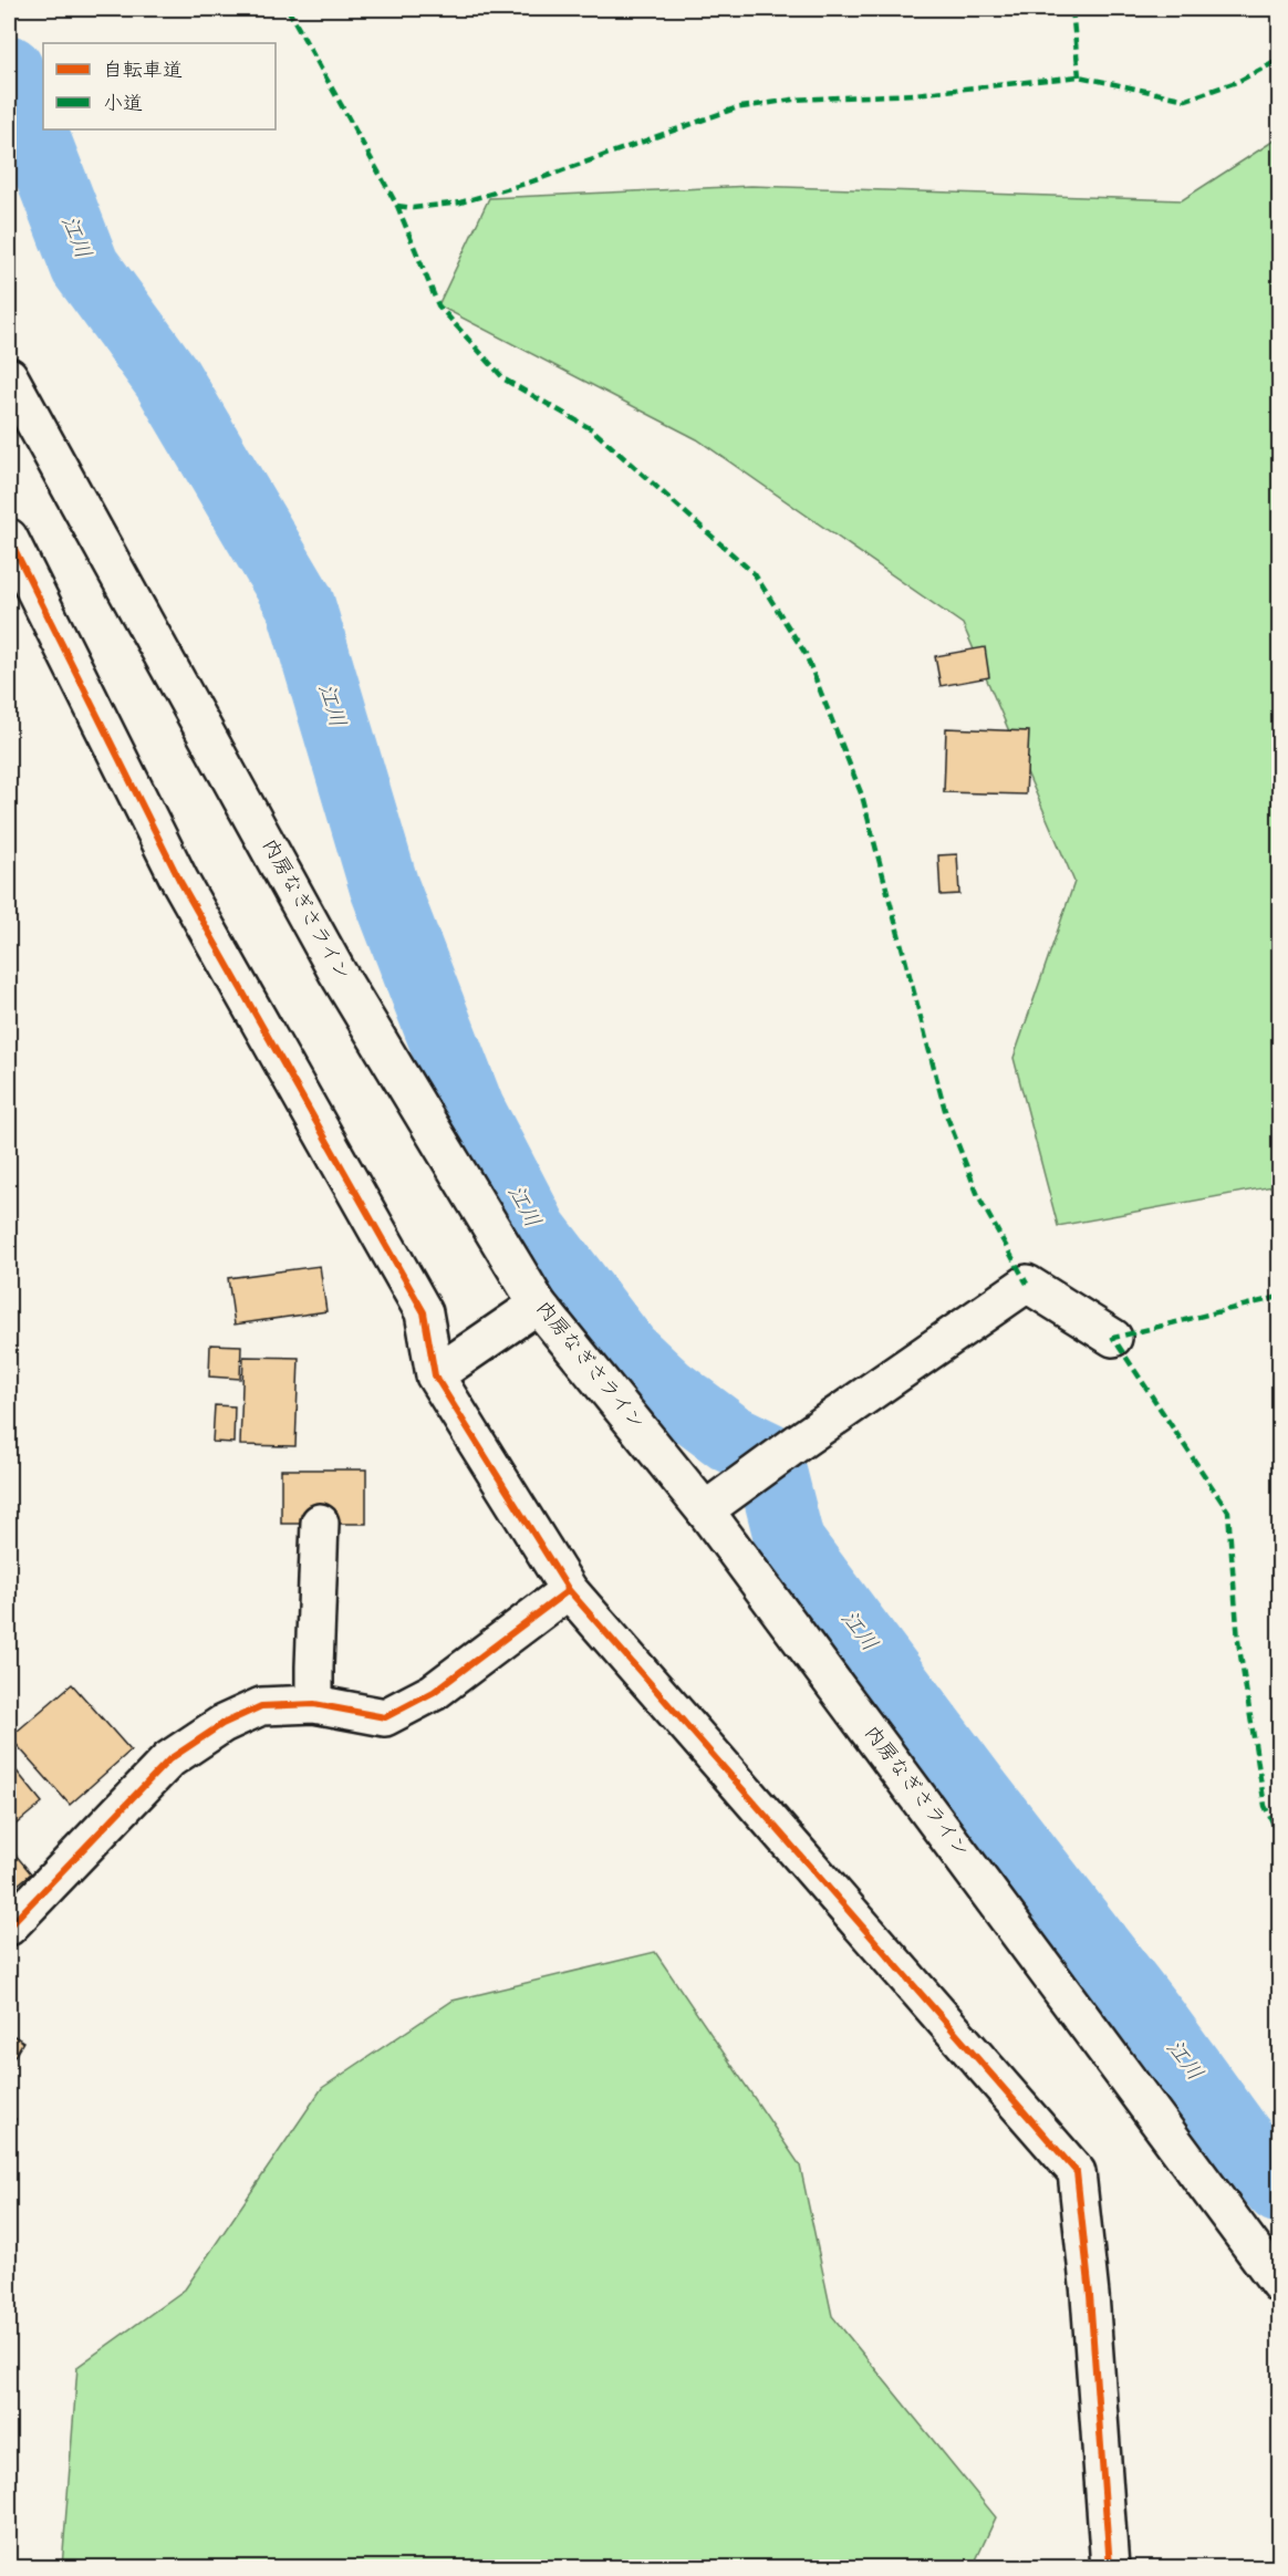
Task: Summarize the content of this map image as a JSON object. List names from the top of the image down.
{
  "streets": {
    "main road": ["内房なぎさライン"]
  },
  "water": ["江川"],
  "legend": ["自転車道", "小道"]
}
